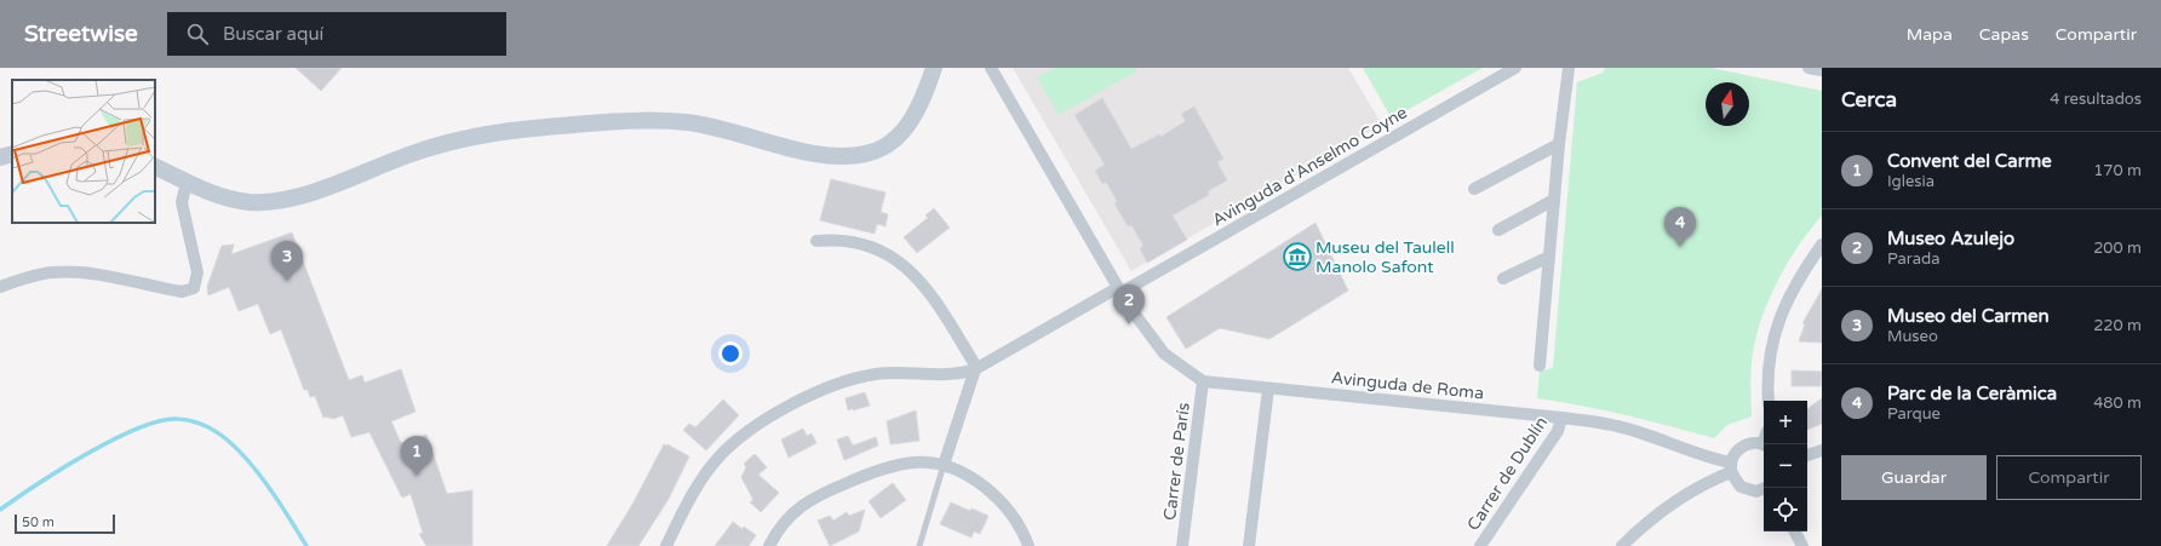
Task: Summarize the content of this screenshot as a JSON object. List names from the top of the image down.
{
  "streets": {
    "street": [
      "Avinguda d'Anselmo Coyne",
      "Avinguda de Roma",
      "Carrer de París",
      "Carrer de Dublín"
    ]
  },
  "crossings": [
    ["Avinguda d'Anselmo Coyne", "Avinguda de Roma"],
    ["Avinguda de Roma", "Carrer de París"],
    ["Avinguda de Roma", "Carrer de Dublín"]
  ],
  "places": {
    "museum": ["Museu del Taulell Manolo Safont"]
  },
  "scale_bar": "50 m",
  "north": "top",
  "page": {
    "header": "Streetwise",
    "search": "Buscar aquí",
    "nav": ["Mapa", "Capas", "Compartir"],
    "heading": ["Cerca", "4 resultados"],
    "list": [
      {
        "mark": "1",
        "name": "Convent del Carme",
        "note": "Iglesia",
        "value": "170 m"
      },
      {
        "mark": "2",
        "name": "Museo Azulejo",
        "note": "Parada",
        "value": "200 m"
      },
      {
        "mark": "3",
        "name": "Museo del Carmen",
        "note": "Museo",
        "value": "220 m"
      },
      {
        "mark": "4",
        "name": "Parc de la Ceràmica",
        "note": "Parque",
        "value": "480 m"
      }
    ],
    "pins": [
      "4",
      "3",
      "2",
      "1"
    ],
    "map_buttons": ["+", "−"],
    "buttons": ["Guardar", "Compartir"],
    "scale": "50 m"
  }
}
